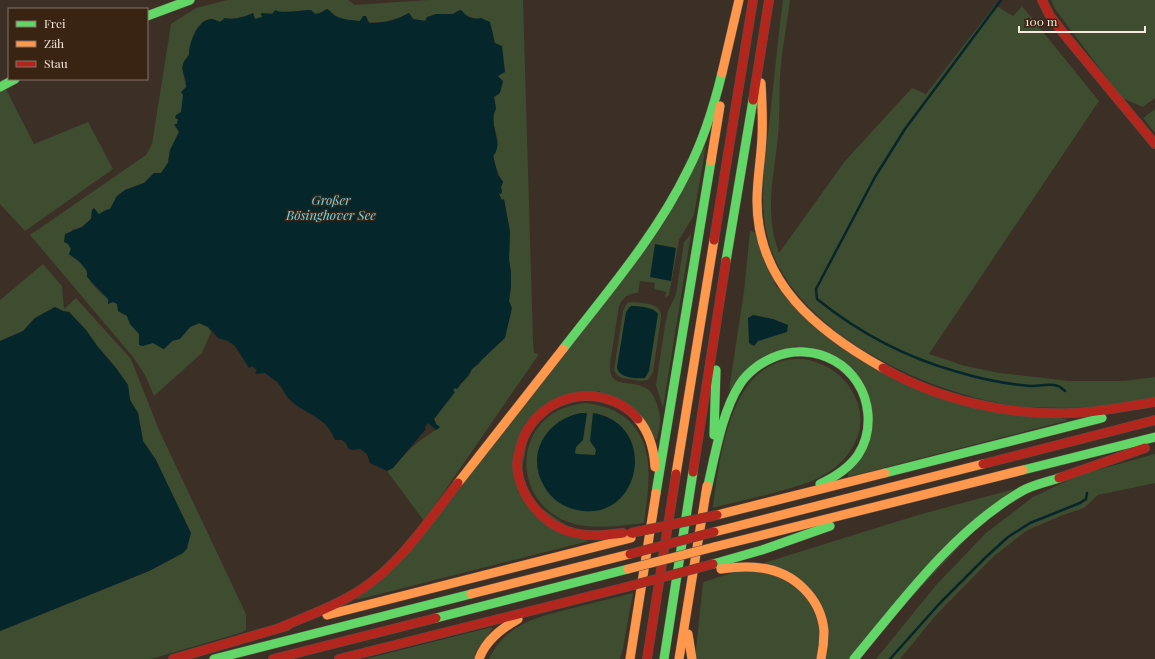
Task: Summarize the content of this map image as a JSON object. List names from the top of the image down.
{
  "water": ["Großer Bösinghover See"],
  "legend": ["Frei", "Zäh", "Stau"],
  "scale_bar": "100 m"
}
